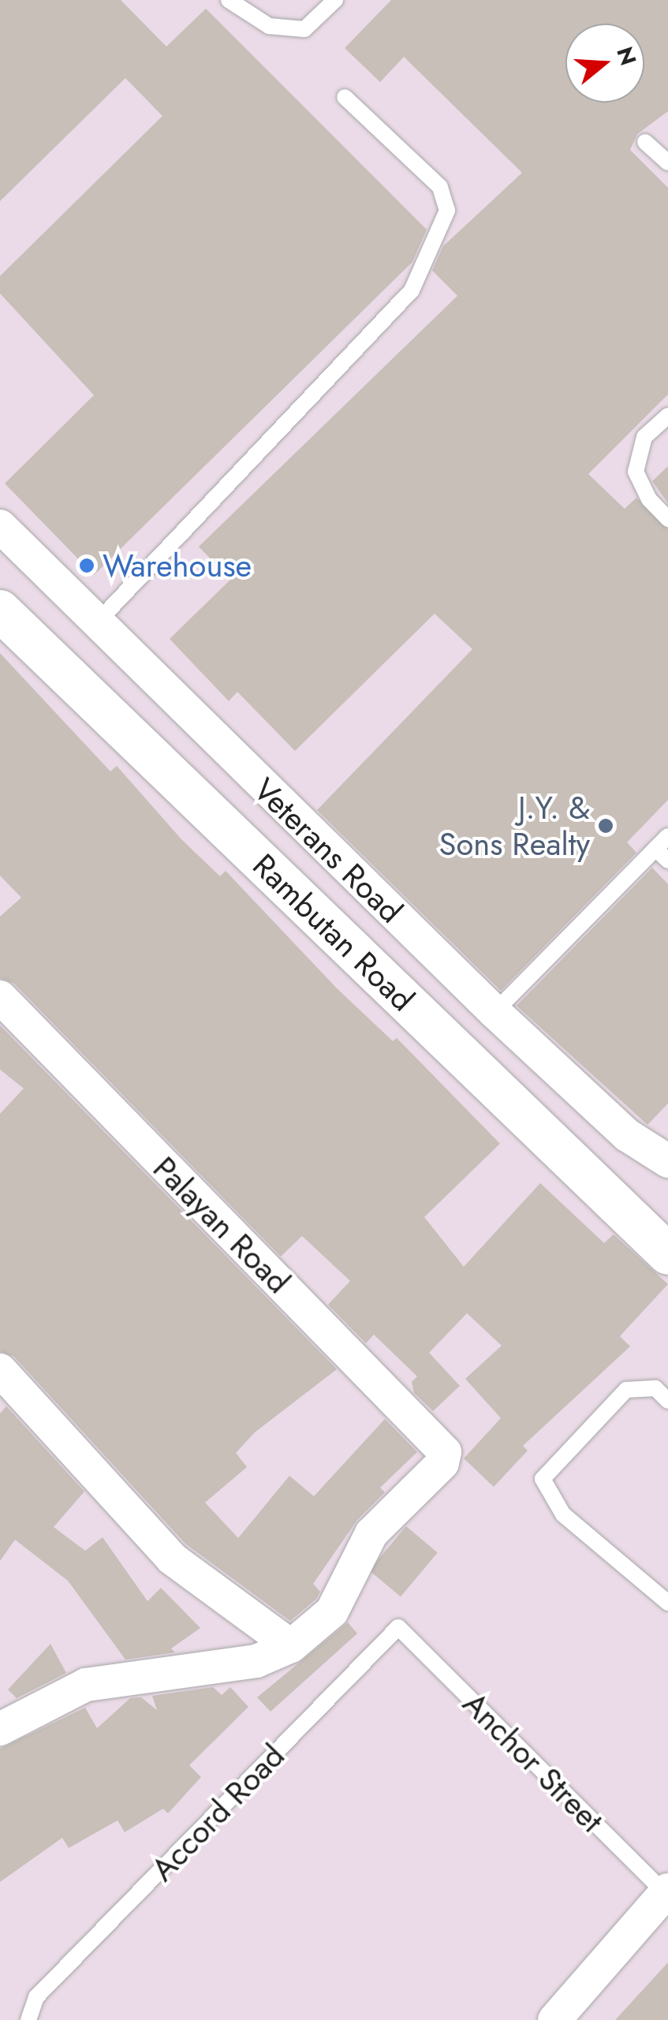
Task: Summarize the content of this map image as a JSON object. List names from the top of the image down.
{
  "streets": {
    "street": ["Veterans Road", "Rambutan Road", "Palayan Road"],
    "lane": ["Anchor Street", "Accord Road"]
  },
  "crossings": [
    ["Anchor Street", "Accord Road"]
  ],
  "places": ["Warehouse", "J.Y. & Sons Realty"],
  "north": "right"
}
